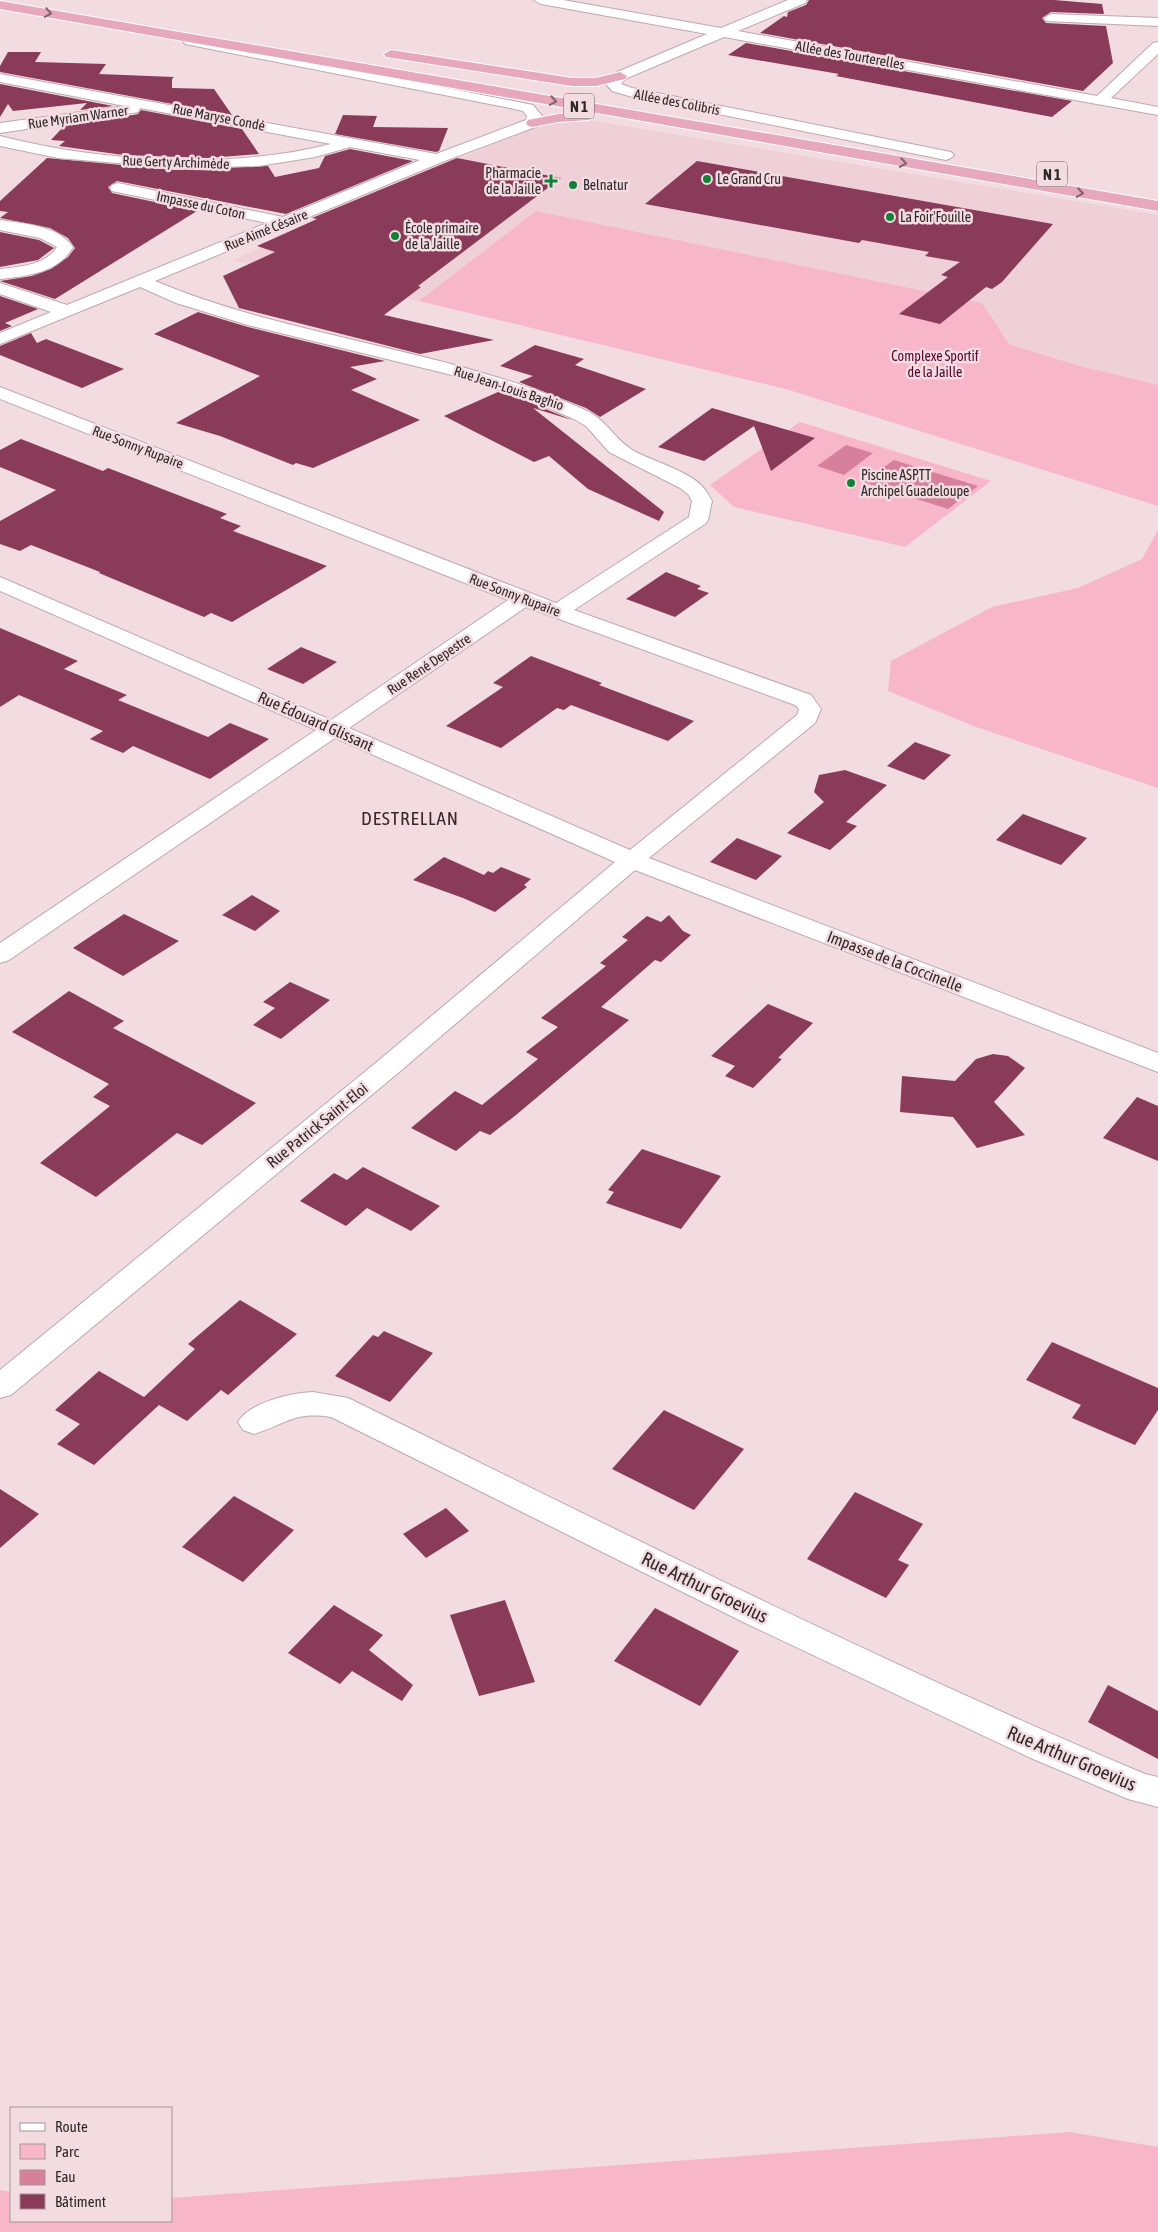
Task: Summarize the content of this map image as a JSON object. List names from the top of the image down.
{
  "streets": {
    "highway": ["N 1"],
    "street": [
      "Allée des Tourterelles",
      "Allée des Colibris",
      "Rue Myriam Warner",
      "Rue Maryse Condé",
      "Rue Gerty Archimède",
      "Impasse du Coton",
      "Rue Aimé Césaire",
      "Rue Jean-Louis Baghio",
      "Rue Sonny Rupaire",
      "Rue René Depestre",
      "Rue Édouard Glissant",
      "Impasse de la Coccinelle",
      "Rue Patrick Saint-Eloi",
      "Rue Arthur Groevius"
    ]
  },
  "crossings": [
    ["Allée des Tourterelles", "Allée des Colibris"],
    ["Allée des Colibris", "N 1"],
    ["Rue Myriam Warner", "Rue Maryse Condé"],
    ["Rue Maryse Condé", "Rue Gerty Archimède"],
    ["Rue Maryse Condé", "Rue Aimé Césaire"],
    ["Impasse du Coton", "Rue Aimé Césaire"],
    ["Rue Aimé Césaire", "Rue Jean-Louis Baghio"],
    ["Rue Jean-Louis Baghio", "Rue Sonny Rupaire"],
    ["Rue Sonny Rupaire", "Rue René Depestre"],
    ["Rue Sonny Rupaire", "Rue Édouard Glissant"],
    ["Rue Sonny Rupaire", "Impasse de la Coccinelle"],
    ["Rue Sonny Rupaire", "Rue Patrick Saint-Eloi"],
    ["Rue René Depestre", "Rue Édouard Glissant"],
    ["Rue Édouard Glissant", "Impasse de la Coccinelle"],
    ["Rue Édouard Glissant", "Rue Patrick Saint-Eloi"],
    ["Impasse de la Coccinelle", "Rue Patrick Saint-Eloi"]
  ],
  "districts": ["DESTRELLAN"],
  "parks": ["Complexe Sportif de la Jaille"],
  "places": {
    "other": [
      "Le Grand Cru",
      "Belnatur",
      "La Foir'Fouille",
      "École primaire de la Jaille",
      "Piscine ASPTT Archipel Guadeloupe"
    ],
    "health": ["Pharmacie de la Jaille"]
  },
  "legend": [
    "Route",
    "Parc",
    "Eau",
    "Bâtiment"
  ]
}
